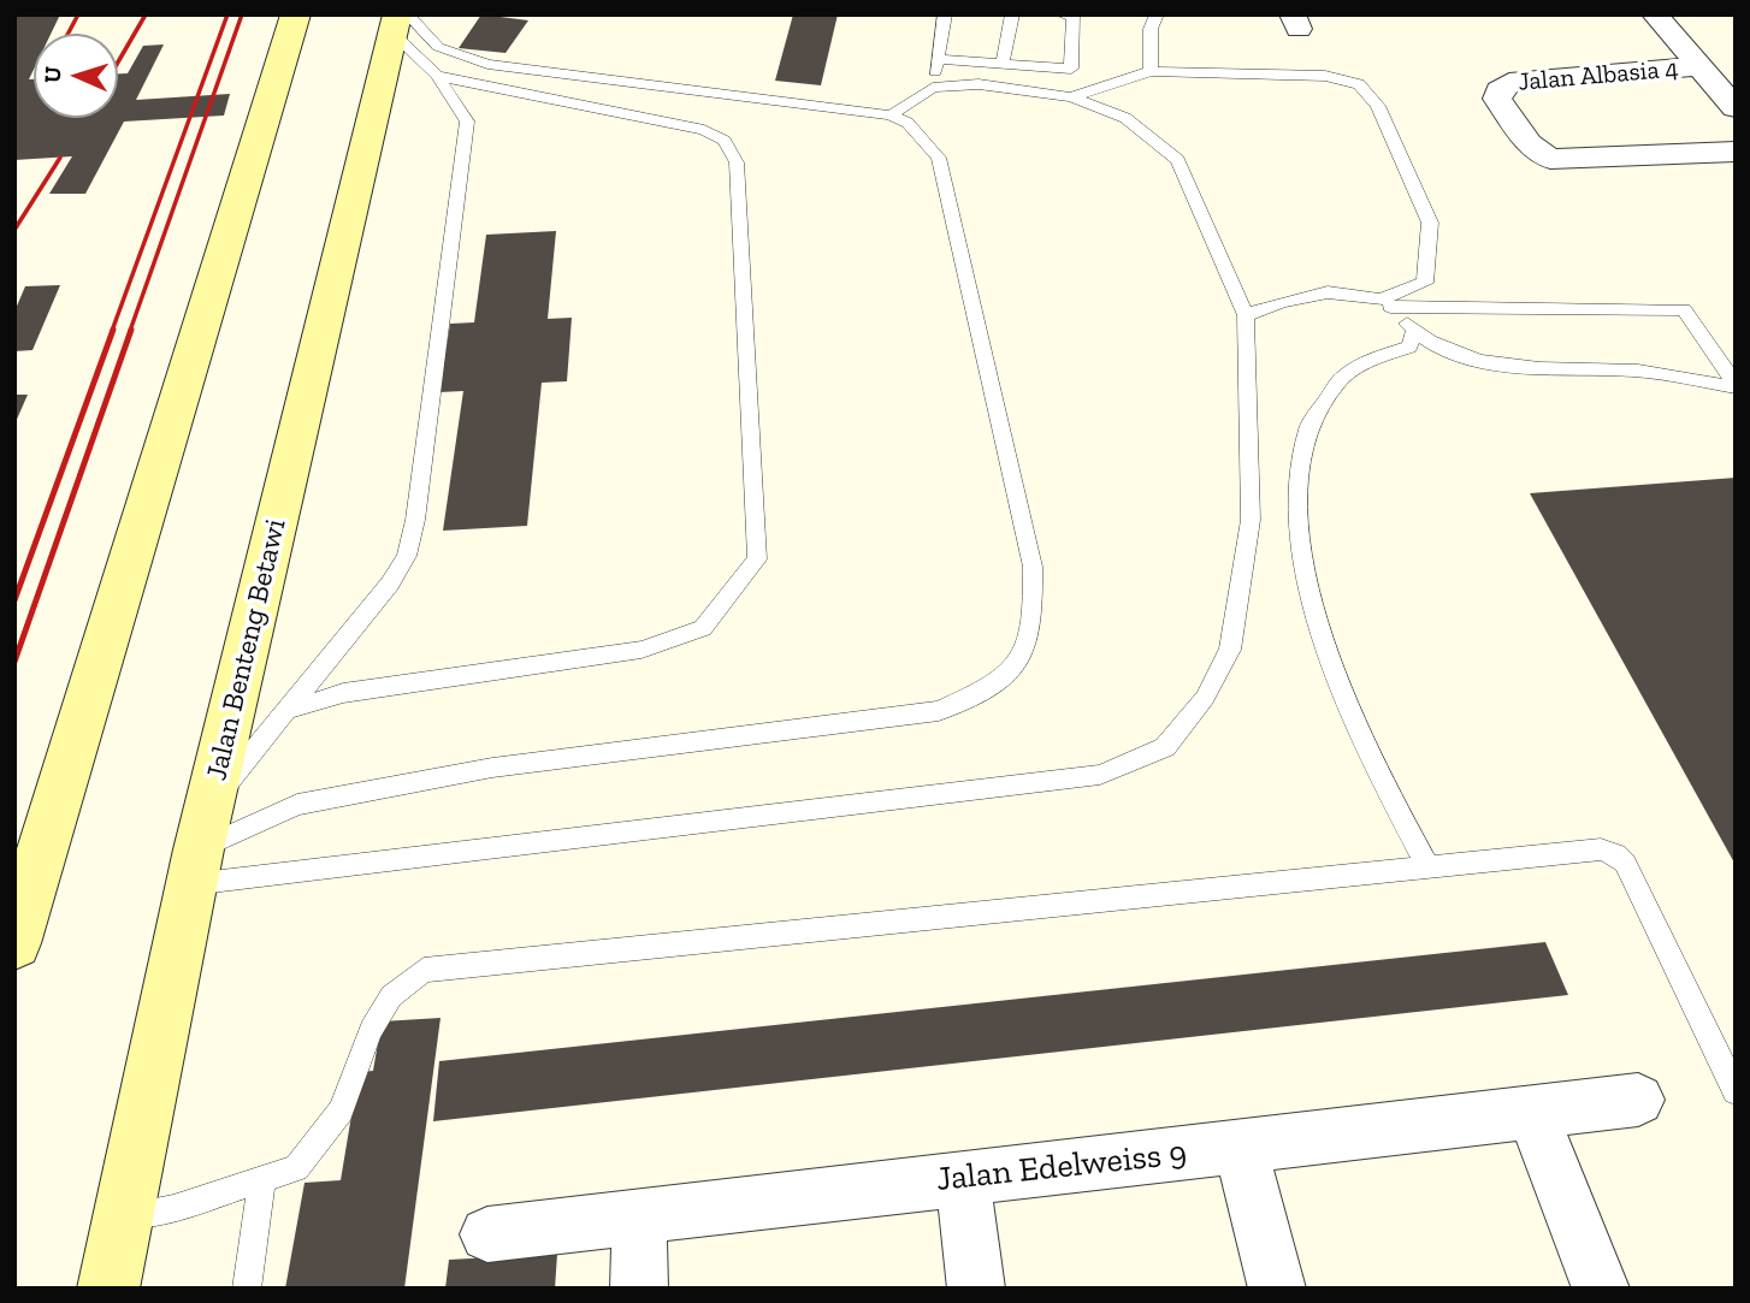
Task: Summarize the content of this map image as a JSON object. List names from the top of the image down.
{
  "streets": {
    "main road": ["Jalan Benteng Betawi"],
    "street": ["Jalan Albasia 4", "Jalan Edelweiss 9"]
  },
  "north": "left"
}
